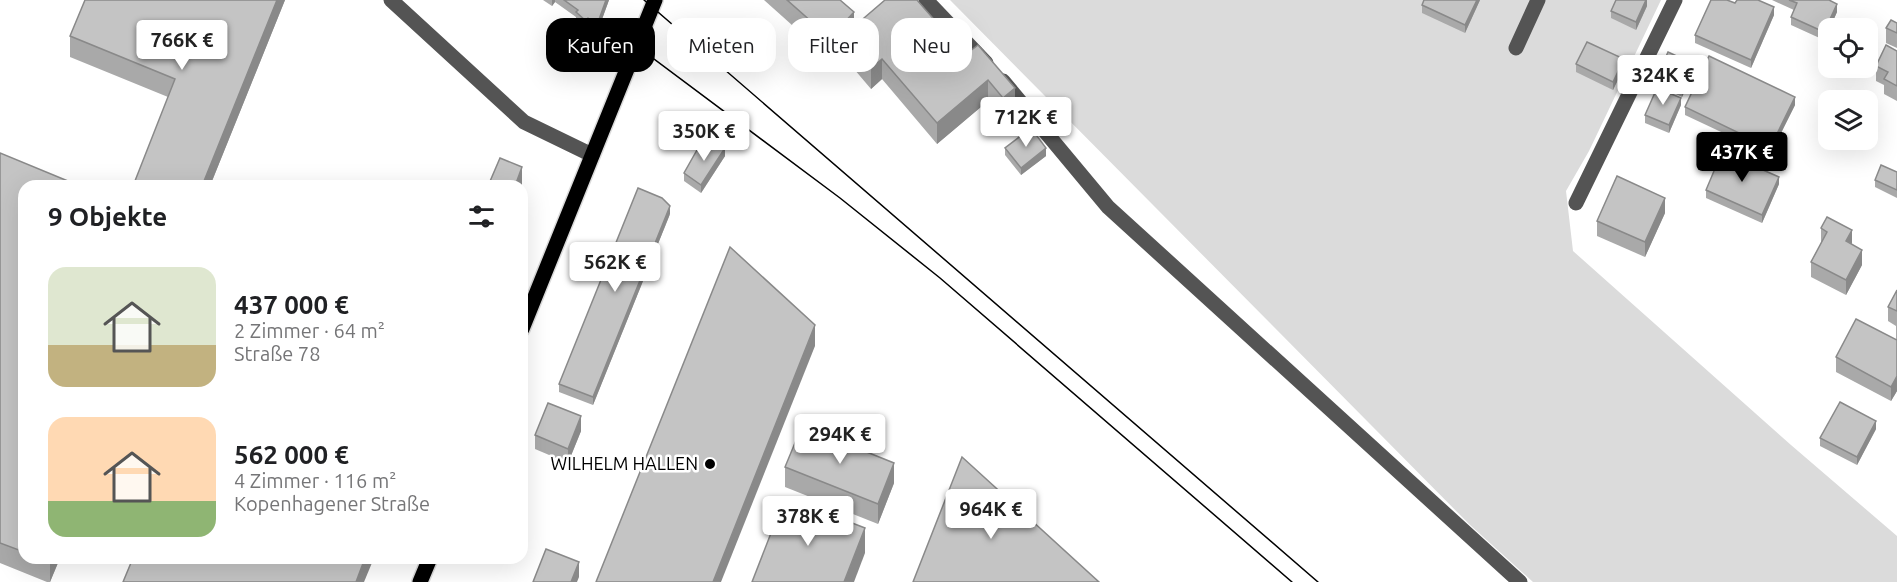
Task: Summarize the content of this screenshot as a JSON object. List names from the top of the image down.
{
  "places": ["WILHELM HALLEN"],
  "page": {
    "chip": [
      "Kaufen",
      "Mieten",
      "Filter",
      "Neu"
    ],
    "price": [
      "766K €",
      "324K €",
      "712K €",
      "350K €",
      "437K €",
      "562K €",
      "294K €",
      "964K €",
      "378K €"
    ],
    "heading": "9 Objekte",
    "list": [
      {
        "name": "437 000 €",
        "note": "2 Zimmer · 64 m² · Straße 78"
      },
      {
        "name": "562 000 €",
        "note": "4 Zimmer · 116 m² · Kopenhagener Straße"
      }
    ]
  }
}
